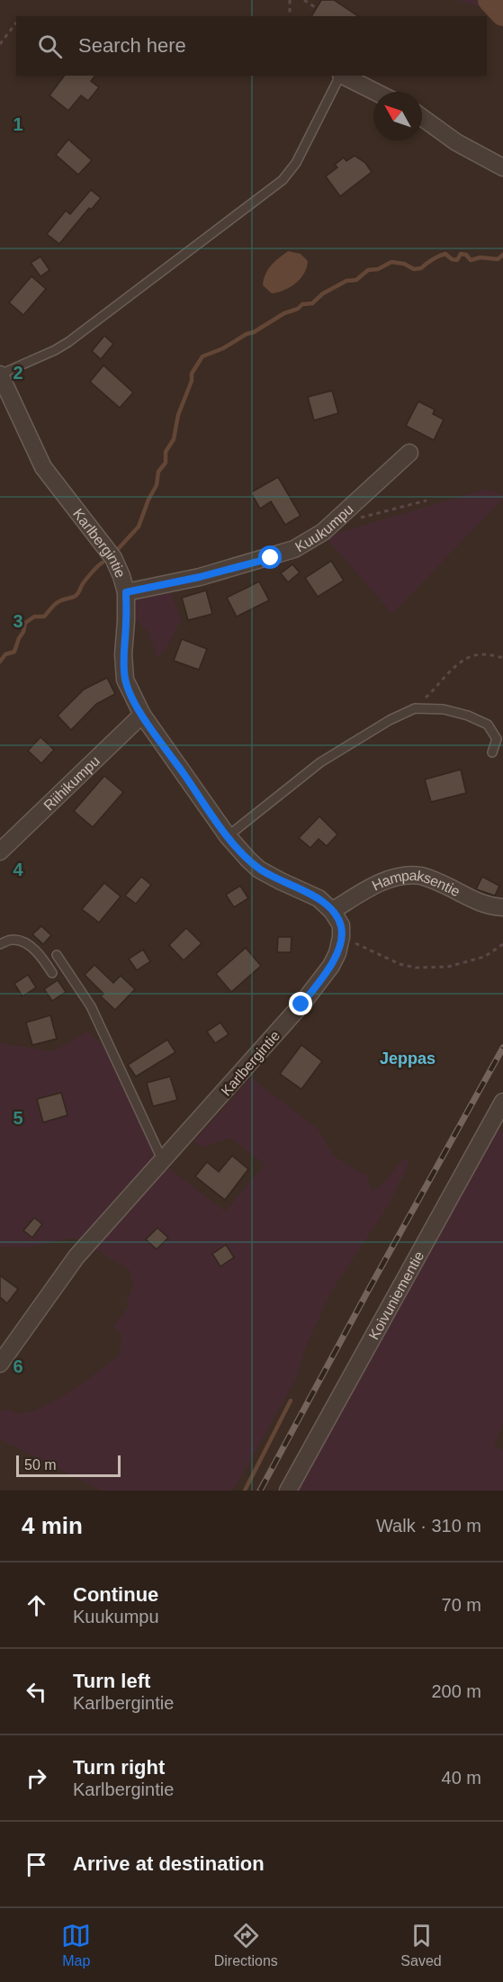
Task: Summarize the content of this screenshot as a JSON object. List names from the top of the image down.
{
  "streets": {
    "street": [
      "Kuukumpu",
      "Karlbergintie",
      "Riihikumpu",
      "Hampaksentie",
      "Koivuniementie"
    ]
  },
  "crossings": [
    ["Kuukumpu", "Karlbergintie"],
    ["Karlbergintie", "Riihikumpu"],
    ["Karlbergintie", "Hampaksentie"]
  ],
  "districts": ["Jeppas"],
  "scale_bar": "50 m",
  "north": "top left",
  "page": {
    "search": "Search here",
    "scale": "50 m",
    "heading": ["4 min", "Walk · 310 m"],
    "list": [
      ["Continue", "Kuukumpu", "70 m"],
      ["Turn left", "Karlbergintie", "200 m"],
      ["Turn right", "Karlbergintie", "40 m"],
      "Arrive at destination"
    ],
    "nav": ["Map", "Directions", "Saved"]
  },
  "grid": {
    "rows": [
      "1",
      "2",
      "3",
      "4",
      "5",
      "6"
    ]
  }
}
